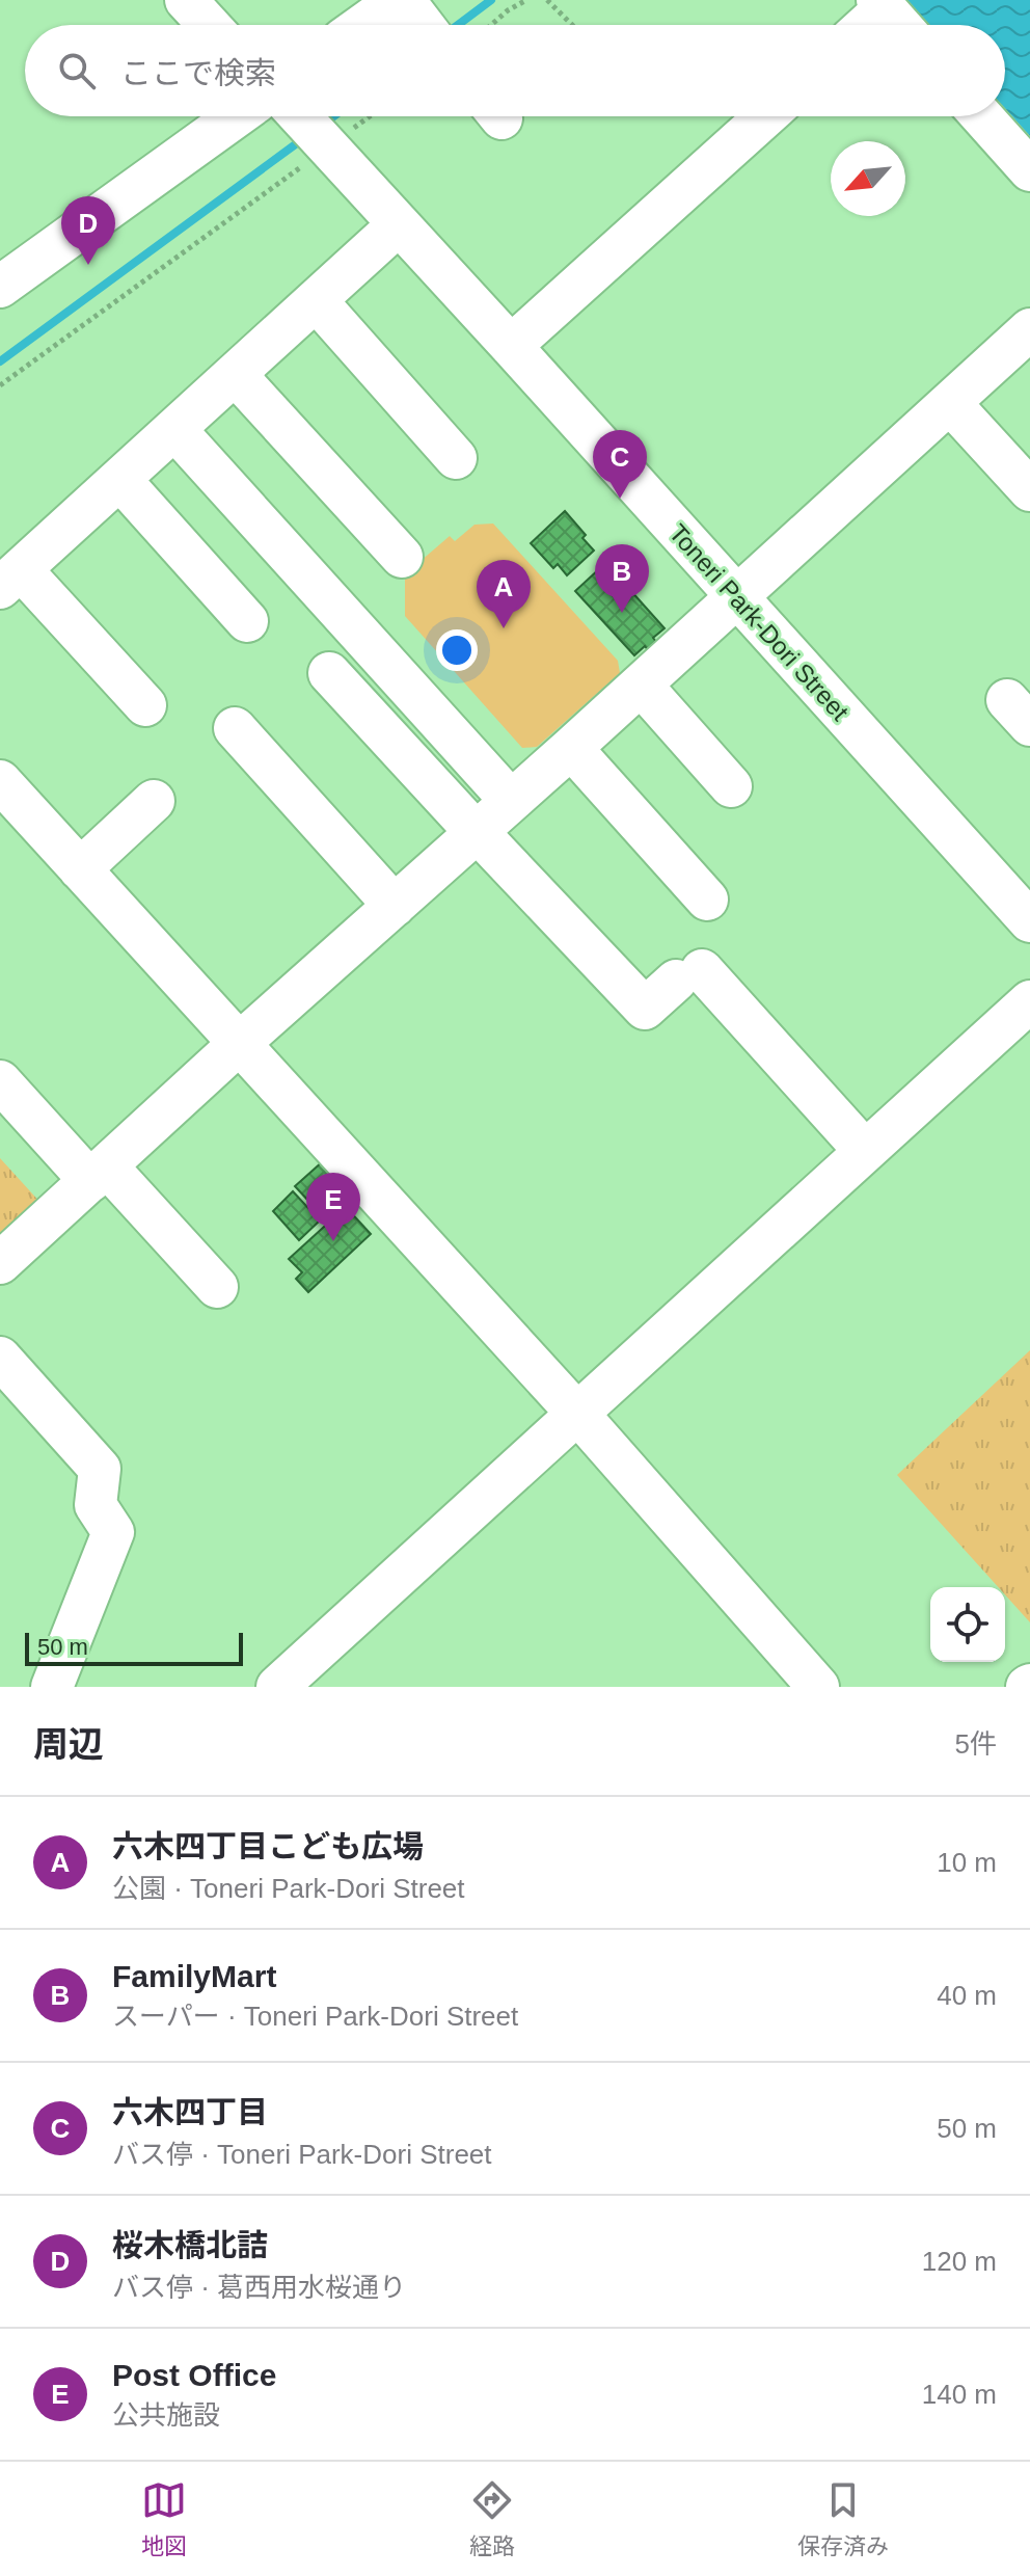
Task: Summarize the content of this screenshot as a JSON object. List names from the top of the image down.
{
  "streets": {
    "street": ["Toneri Park-Dori Street"]
  },
  "scale_bar": "50 m",
  "north": "bottom left",
  "page": {
    "search": "ここで検索",
    "pins": [
      "D",
      "C",
      "B",
      "A",
      "E"
    ],
    "scale": "50 m",
    "heading": ["周辺", "5件"],
    "list": [
      {
        "mark": "A",
        "name": "六木四丁目こども広場",
        "note": "公園 · Toneri Park-Dori Street",
        "value": "10 m"
      },
      {
        "mark": "B",
        "name": "FamilyMart",
        "note": "スーパー · Toneri Park-Dori Street",
        "value": "40 m"
      },
      {
        "mark": "C",
        "name": "六木四丁目",
        "note": "バス停 · Toneri Park-Dori Street",
        "value": "50 m"
      },
      {
        "mark": "D",
        "name": "桜木橋北詰",
        "note": "バス停 · 葛西用水桜通り",
        "value": "120 m"
      },
      {
        "mark": "E",
        "name": "Post Office",
        "note": "公共施設",
        "value": "140 m"
      }
    ],
    "nav": ["地図", "経路", "保存済み"]
  }
}
